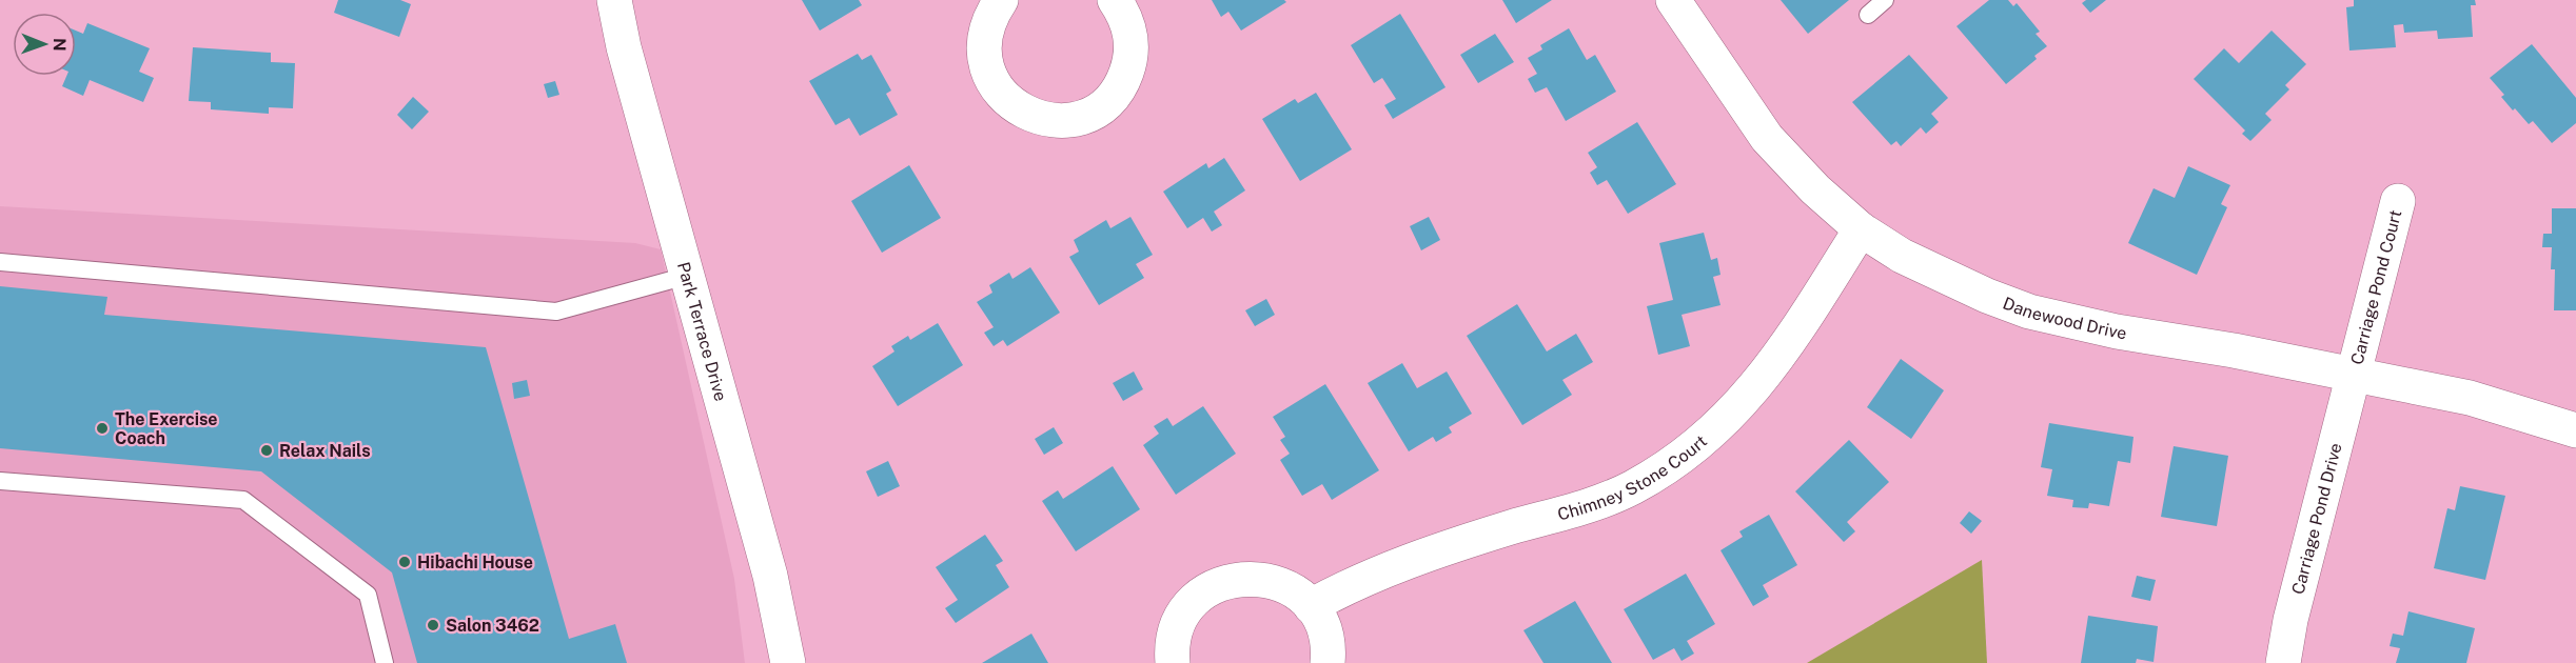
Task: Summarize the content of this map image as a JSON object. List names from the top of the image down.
{
  "streets": {
    "street": [
      "Carriage Pond Court",
      "Danewood Drive",
      "Park Terrace Drive",
      "Chimney Stone Court",
      "Carriage Pond Drive"
    ]
  },
  "crossings": [
    ["Carriage Pond Court", "Danewood Drive"],
    ["Carriage Pond Court", "Carriage Pond Drive"],
    ["Danewood Drive", "Chimney Stone Court"],
    ["Danewood Drive", "Carriage Pond Drive"]
  ],
  "places": [
    "The Exercise Coach",
    "Relax Nails",
    "Hibachi House",
    "Salon 3462"
  ],
  "north": "right"
}
